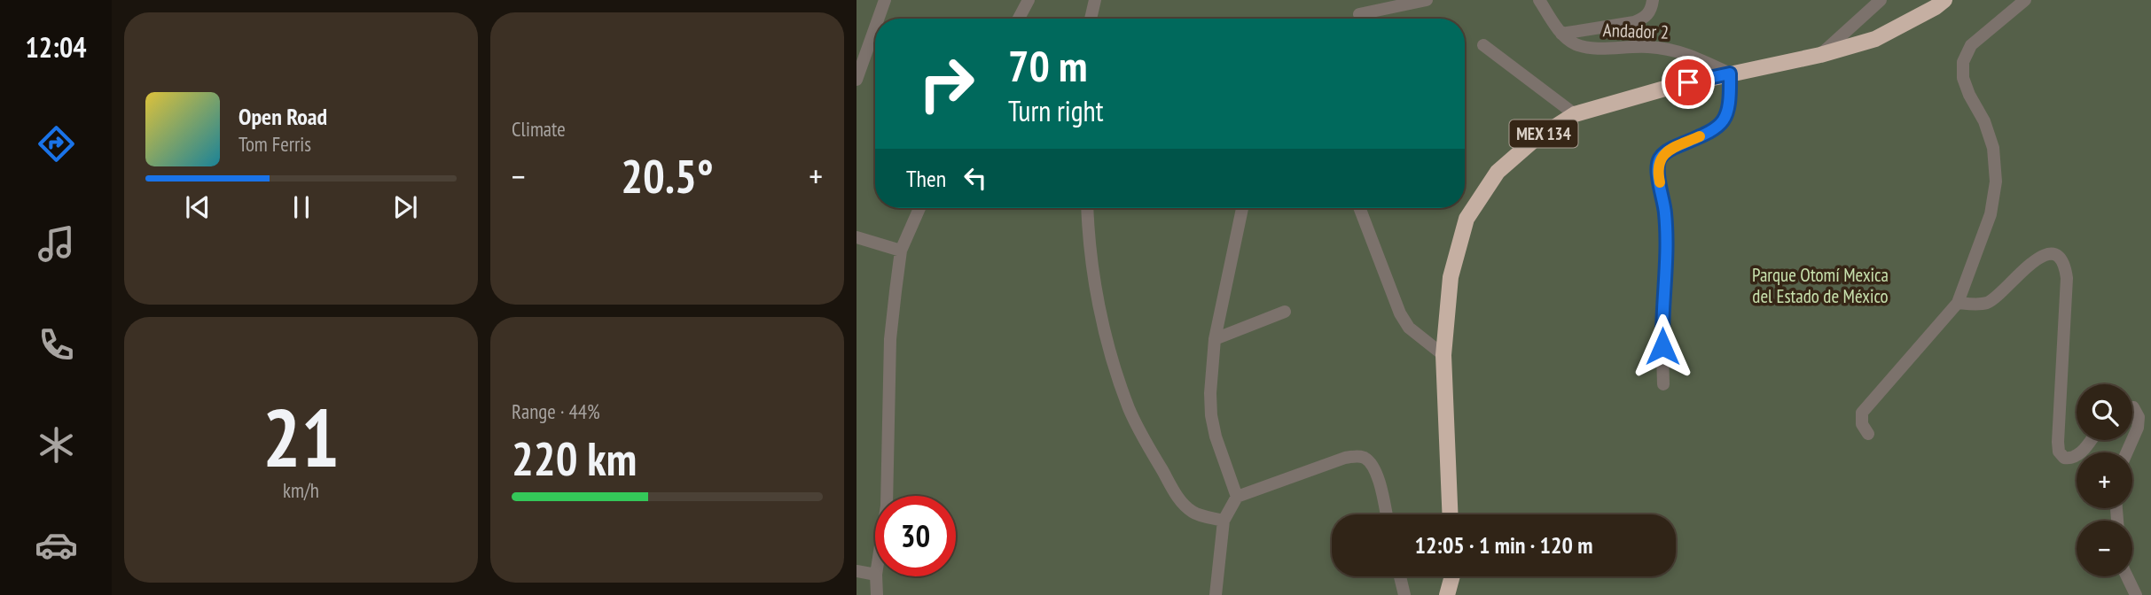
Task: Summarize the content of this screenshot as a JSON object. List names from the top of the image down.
{
  "streets": {
    "main road": ["MEX 134"],
    "street": ["Andador 2"]
  },
  "crossings": [
    ["Andador 2", "MEX 134"]
  ],
  "parks": ["Parque Otomí Mexica del Estado de México"],
  "page": {
    "tabs": "12:04",
    "tile": [
      "Climate",
      ["21", "km/h"],
      ["Range · 44%", "220 km"]
    ],
    "turn": ["70 m", "Turn right"],
    "song": ["Open Road", "Tom Ferris"],
    "then": "Then",
    "heat": ["−", "20.5°", "+"],
    "map_buttons": ["+", "−"],
    "limit": "30",
    "trip": "12:05 · 1 min · 120 m"
  }
}
